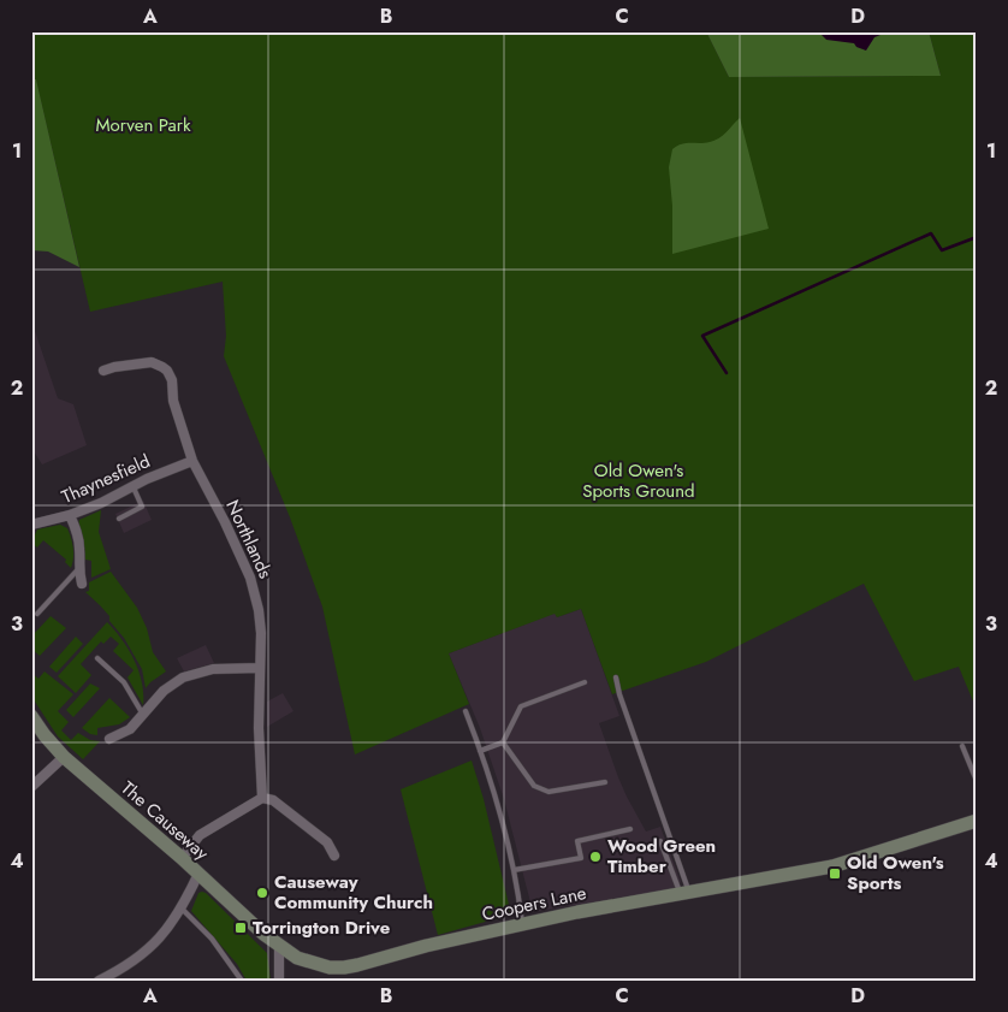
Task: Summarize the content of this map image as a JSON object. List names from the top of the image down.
{
  "streets": {
    "main road": ["The Causeway", "Coopers Lane"],
    "street": ["Thaynesfield", "Northlands"]
  },
  "crossings": [
    ["Thaynesfield", "Northlands"],
    ["The Causeway", "Coopers Lane"]
  ],
  "parks": ["Morven Park", "Old Owen's Sports Ground"],
  "places": {
    "other": ["Wood Green Timber", "Causeway Community Church"],
    "transit": ["Old Owen's Sports", "Torrington Drive"]
  },
  "grid": {
    "columns": [
      "A",
      "B",
      "C",
      "D"
    ],
    "rows": [
      "1",
      "2",
      "3",
      "4"
    ]
  }
}
